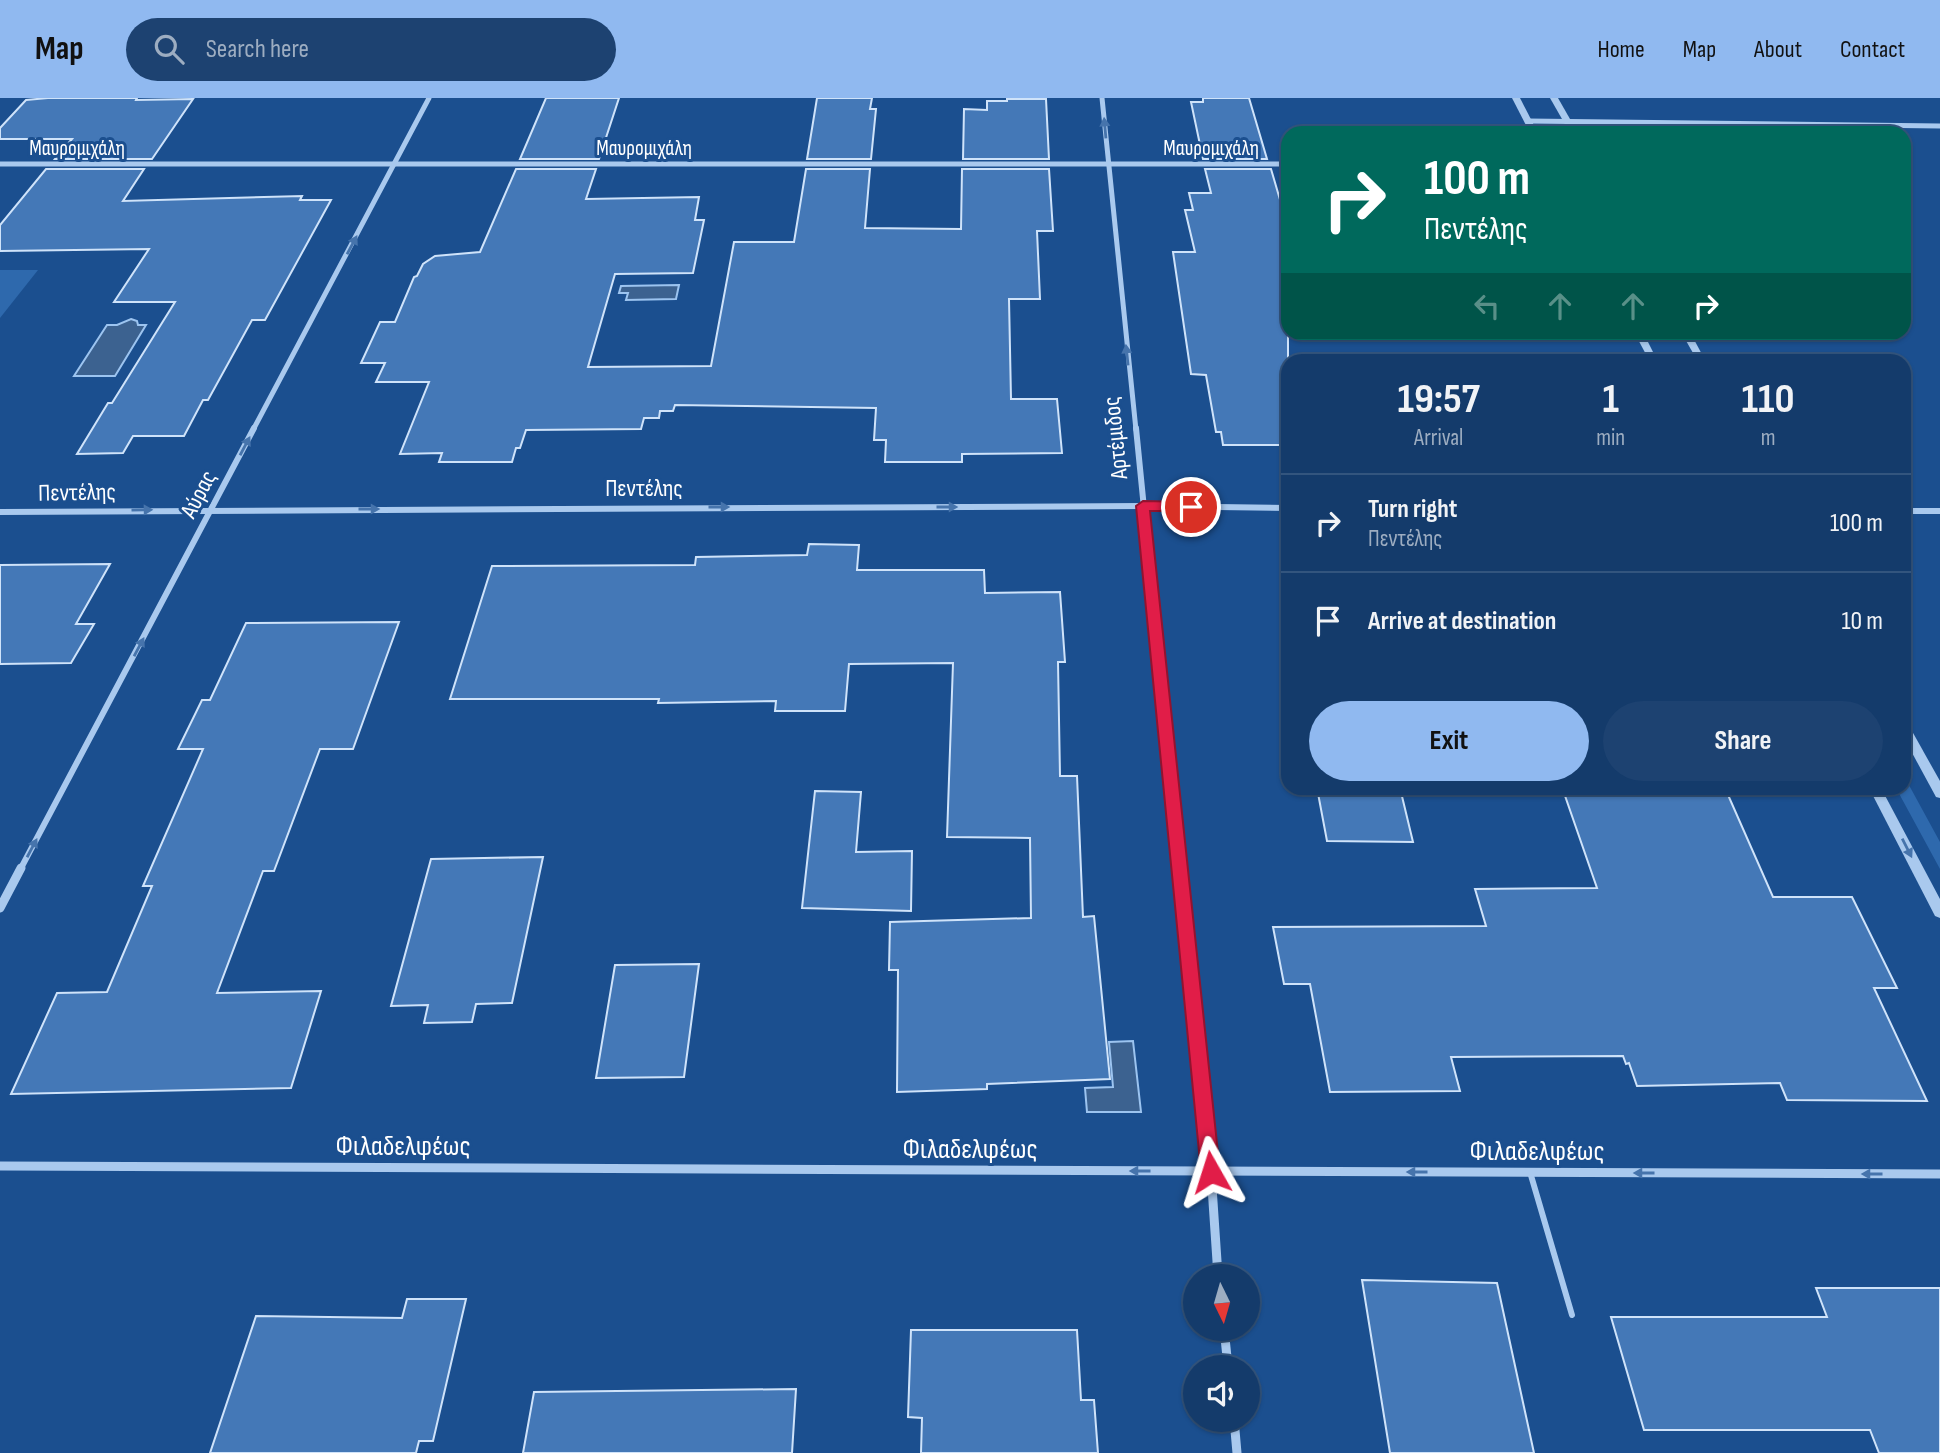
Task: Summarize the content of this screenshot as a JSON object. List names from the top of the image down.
{
  "streets": {
    "street": [
      "Μαυρομιχάλη",
      "Αρτέμιδος",
      "Πεντέλης",
      "Αύρας",
      "Φιλαδελφέως"
    ]
  },
  "crossings": [
    ["Μαυρομιχάλη", "Αρτέμιδος"],
    ["Μαυρομιχάλη", "Αύρας"],
    ["Αρτέμιδος", "Πεντέλης"],
    ["Αρτέμιδος", "Φιλαδελφέως"],
    ["Πεντέλης", "Αύρας"]
  ],
  "one_way": ["Πεντέλης", "Αύρας", "Φιλαδελφέως"],
  "north": "bottom",
  "page": {
    "header": "Map",
    "search": "Search here",
    "nav": [
      "Home",
      "Map",
      "About",
      "Contact"
    ],
    "turn": ["100 m", "Πεντέλης"],
    "eta": [
      "19:57",
      "Arrival",
      "1",
      "min",
      "110",
      "m"
    ],
    "list": [
      {
        "name": "Turn right",
        "note": "Πεντέλης",
        "value": "100 m"
      },
      {
        "name": "Arrive at destination",
        "value": "10 m"
      }
    ],
    "buttons": ["Exit", "Share"]
  }
}
